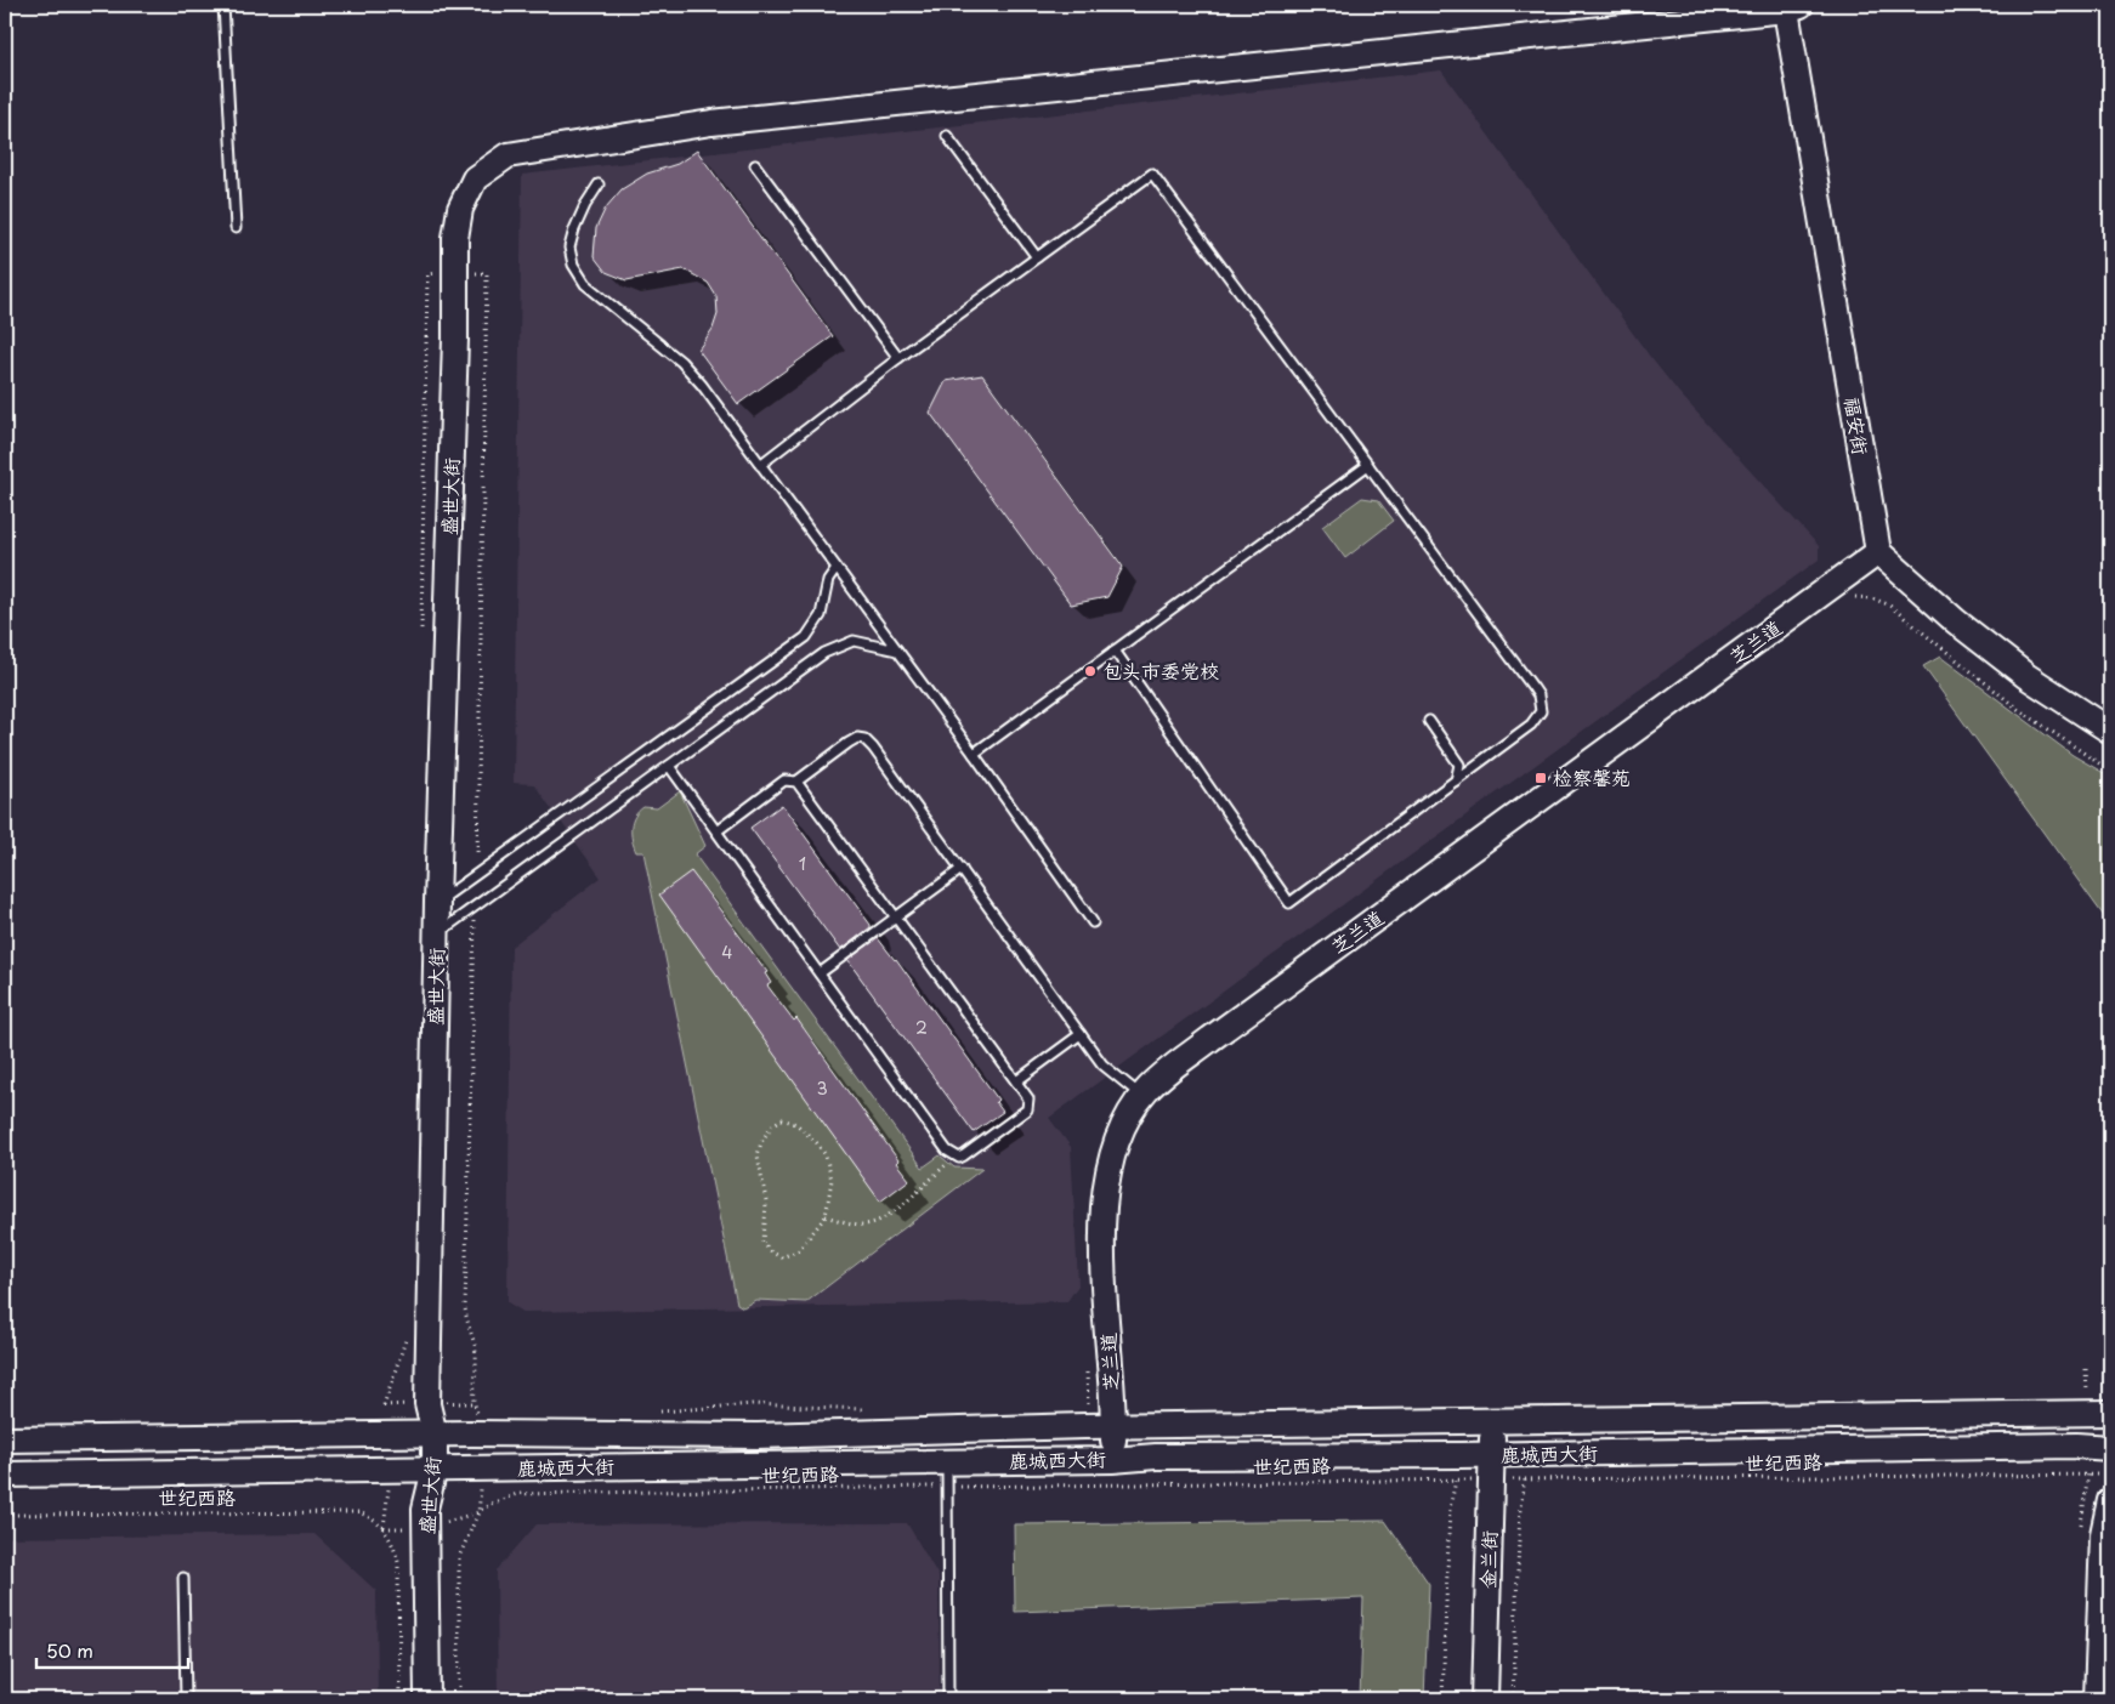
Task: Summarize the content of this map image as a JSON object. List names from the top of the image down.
{
  "streets": {
    "street": [
      "福安街",
      "盛世大街",
      "芝兰道",
      "鹿城西大街",
      "金兰街"
    ],
    "path": ["世纪西路"]
  },
  "crossings": [
    ["福安街", "盛世大街"],
    ["福安街", "芝兰道"],
    ["盛世大街", "鹿城西大街"],
    ["盛世大街", "世纪西路"],
    ["芝兰道", "鹿城西大街"],
    ["鹿城西大街", "金兰街"],
    ["世纪西路", "金兰街"]
  ],
  "places": {
    "other": ["包头市委党校"],
    "transit": ["检察馨苑"]
  },
  "house_numbers": [
    "1",
    "4",
    "2",
    "3"
  ],
  "scale_bar": "50 m"
}
